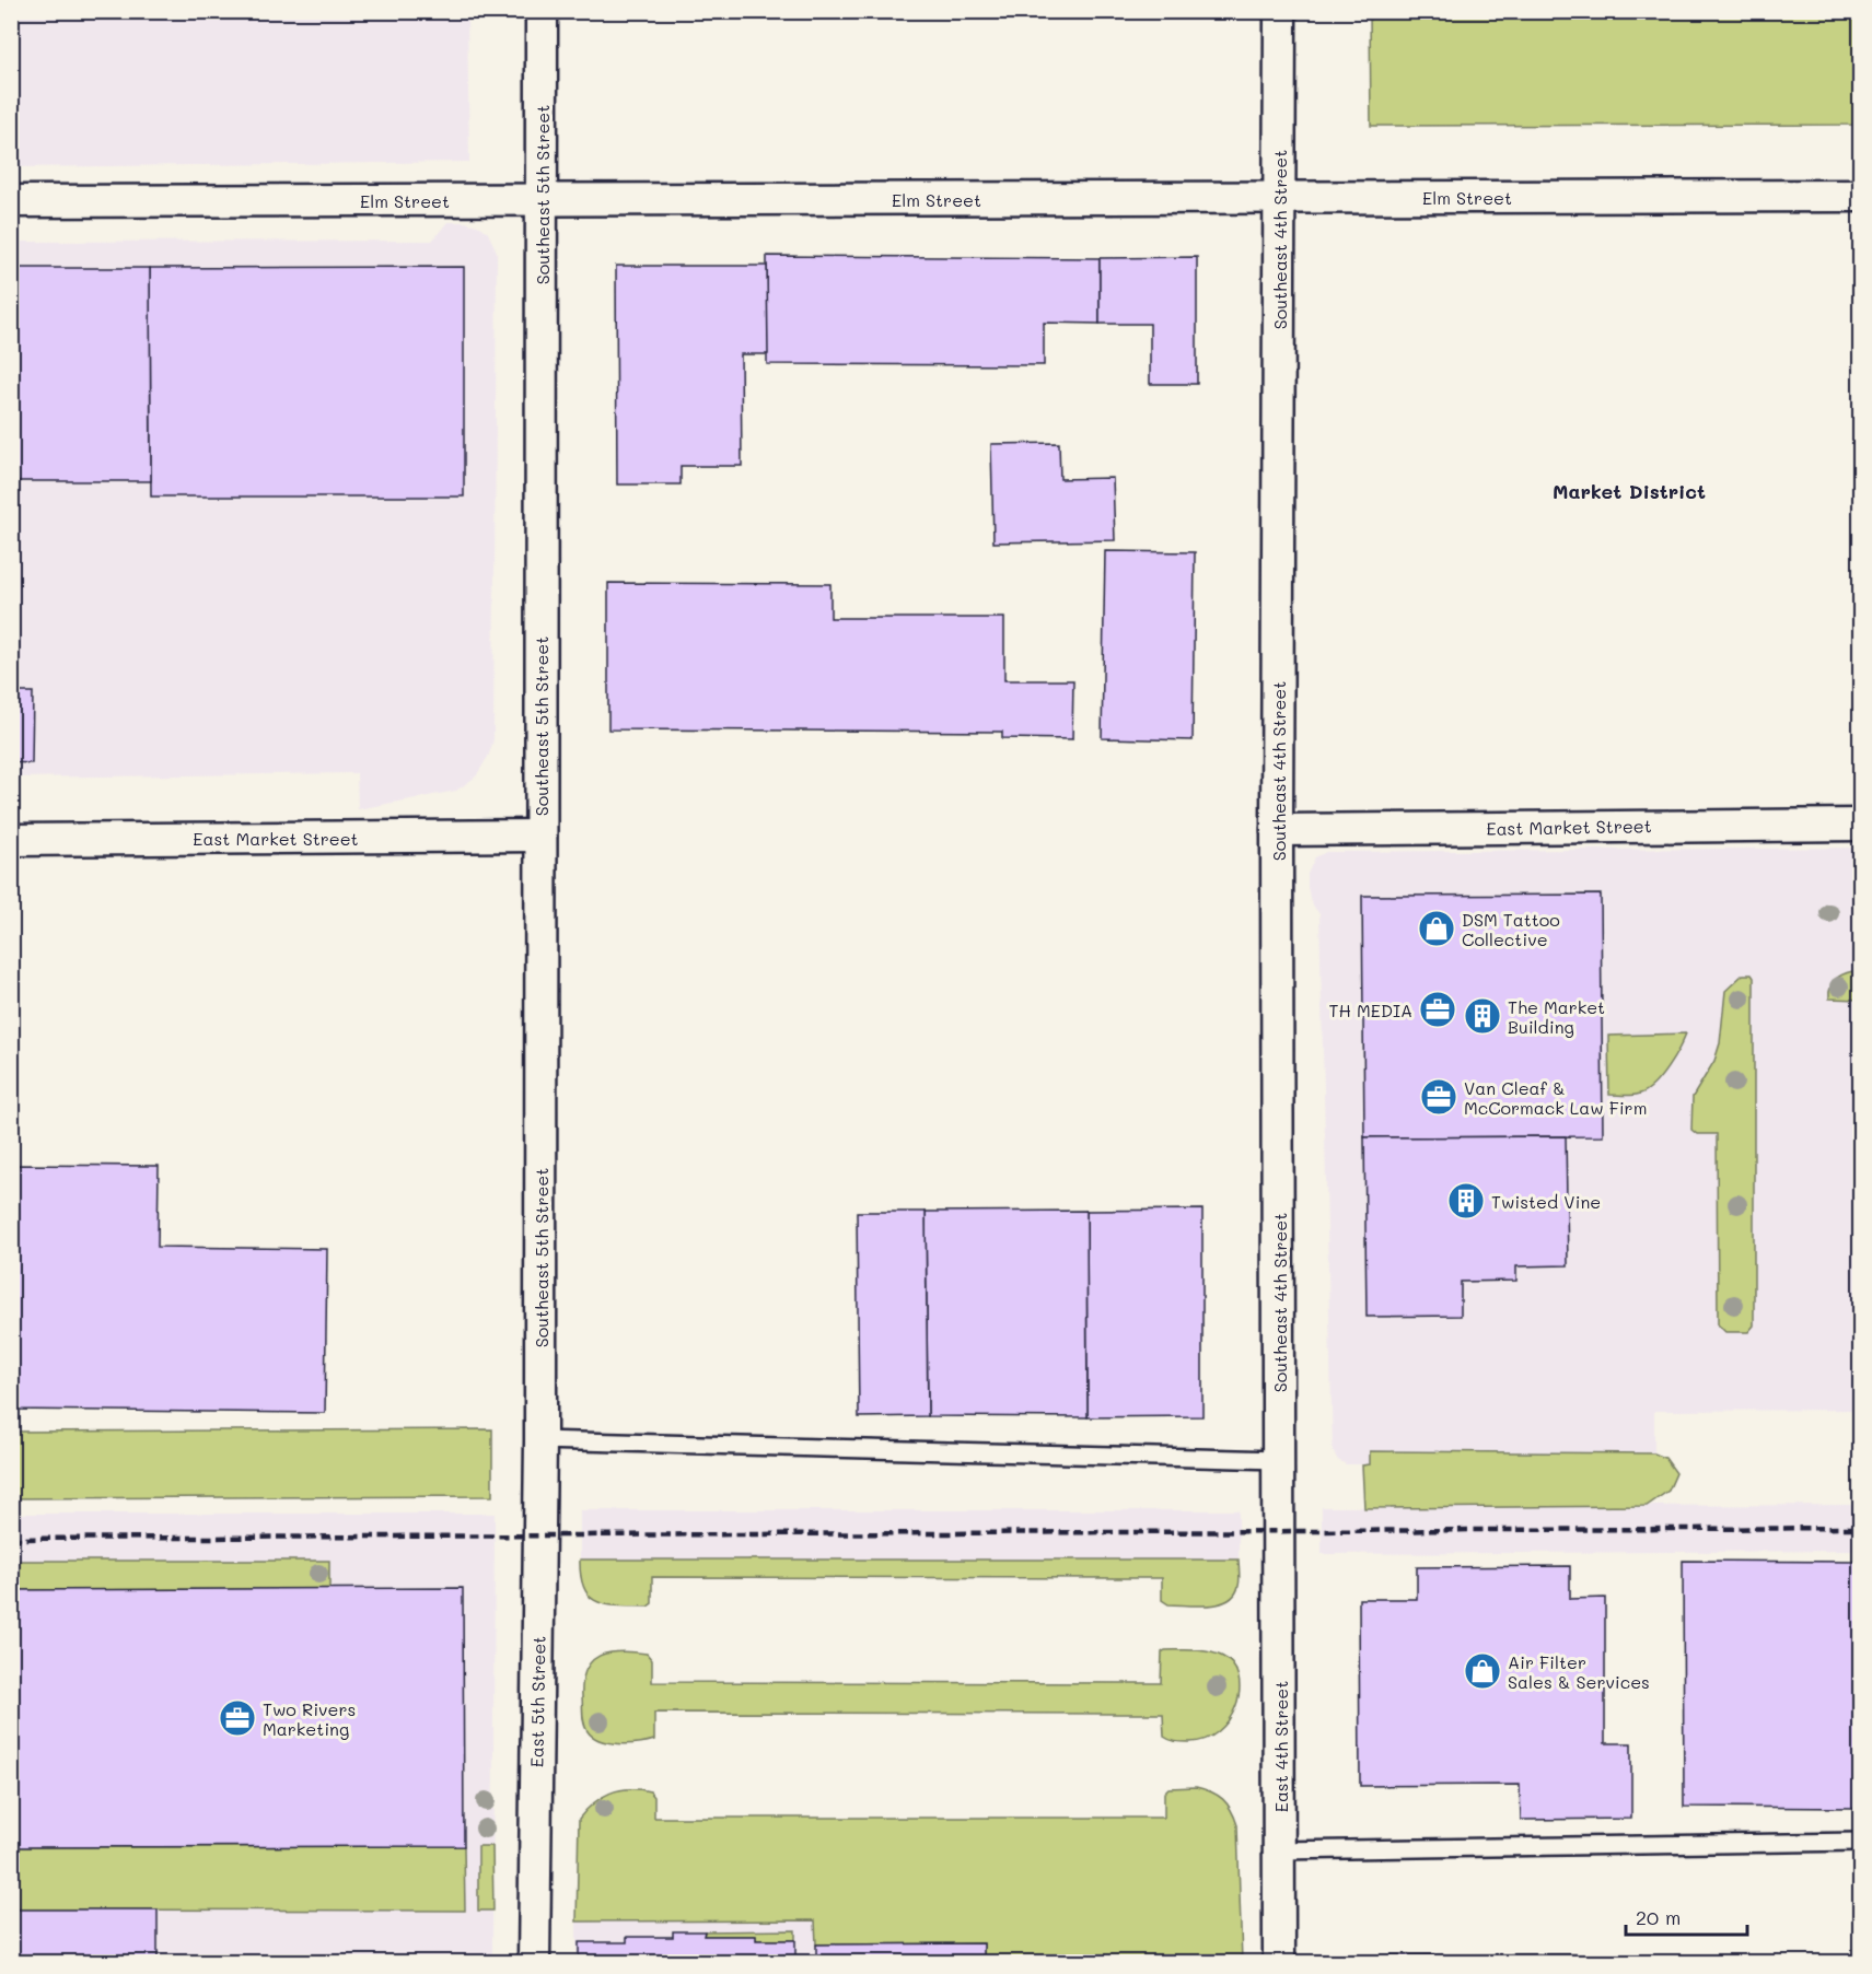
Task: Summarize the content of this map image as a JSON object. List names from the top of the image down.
{
  "streets": {
    "street": [
      "Southeast 5th Street",
      "Elm Street",
      "Southeast 4th Street",
      "East Market Street",
      "East 5th Street",
      "East 4th Street"
    ]
  },
  "crossings": [
    ["Southeast 5th Street", "Elm Street"],
    ["Southeast 5th Street", "East Market Street"],
    ["Southeast 5th Street", "East 5th Street"],
    ["Elm Street", "Southeast 4th Street"],
    ["Southeast 4th Street", "East Market Street"],
    ["Southeast 4th Street", "East 4th Street"]
  ],
  "districts": ["Market District"],
  "places": {
    "shop": ["DSM Tattoo Collective", "Air Filter Sales & Services"],
    "office": ["TH MEDIA", "Van Cleaf & McCormack Law Firm", "Two Rivers Marketing"],
    "building": ["The Market Building", "Twisted Vine"]
  },
  "scale_bar": "20 m"
}
